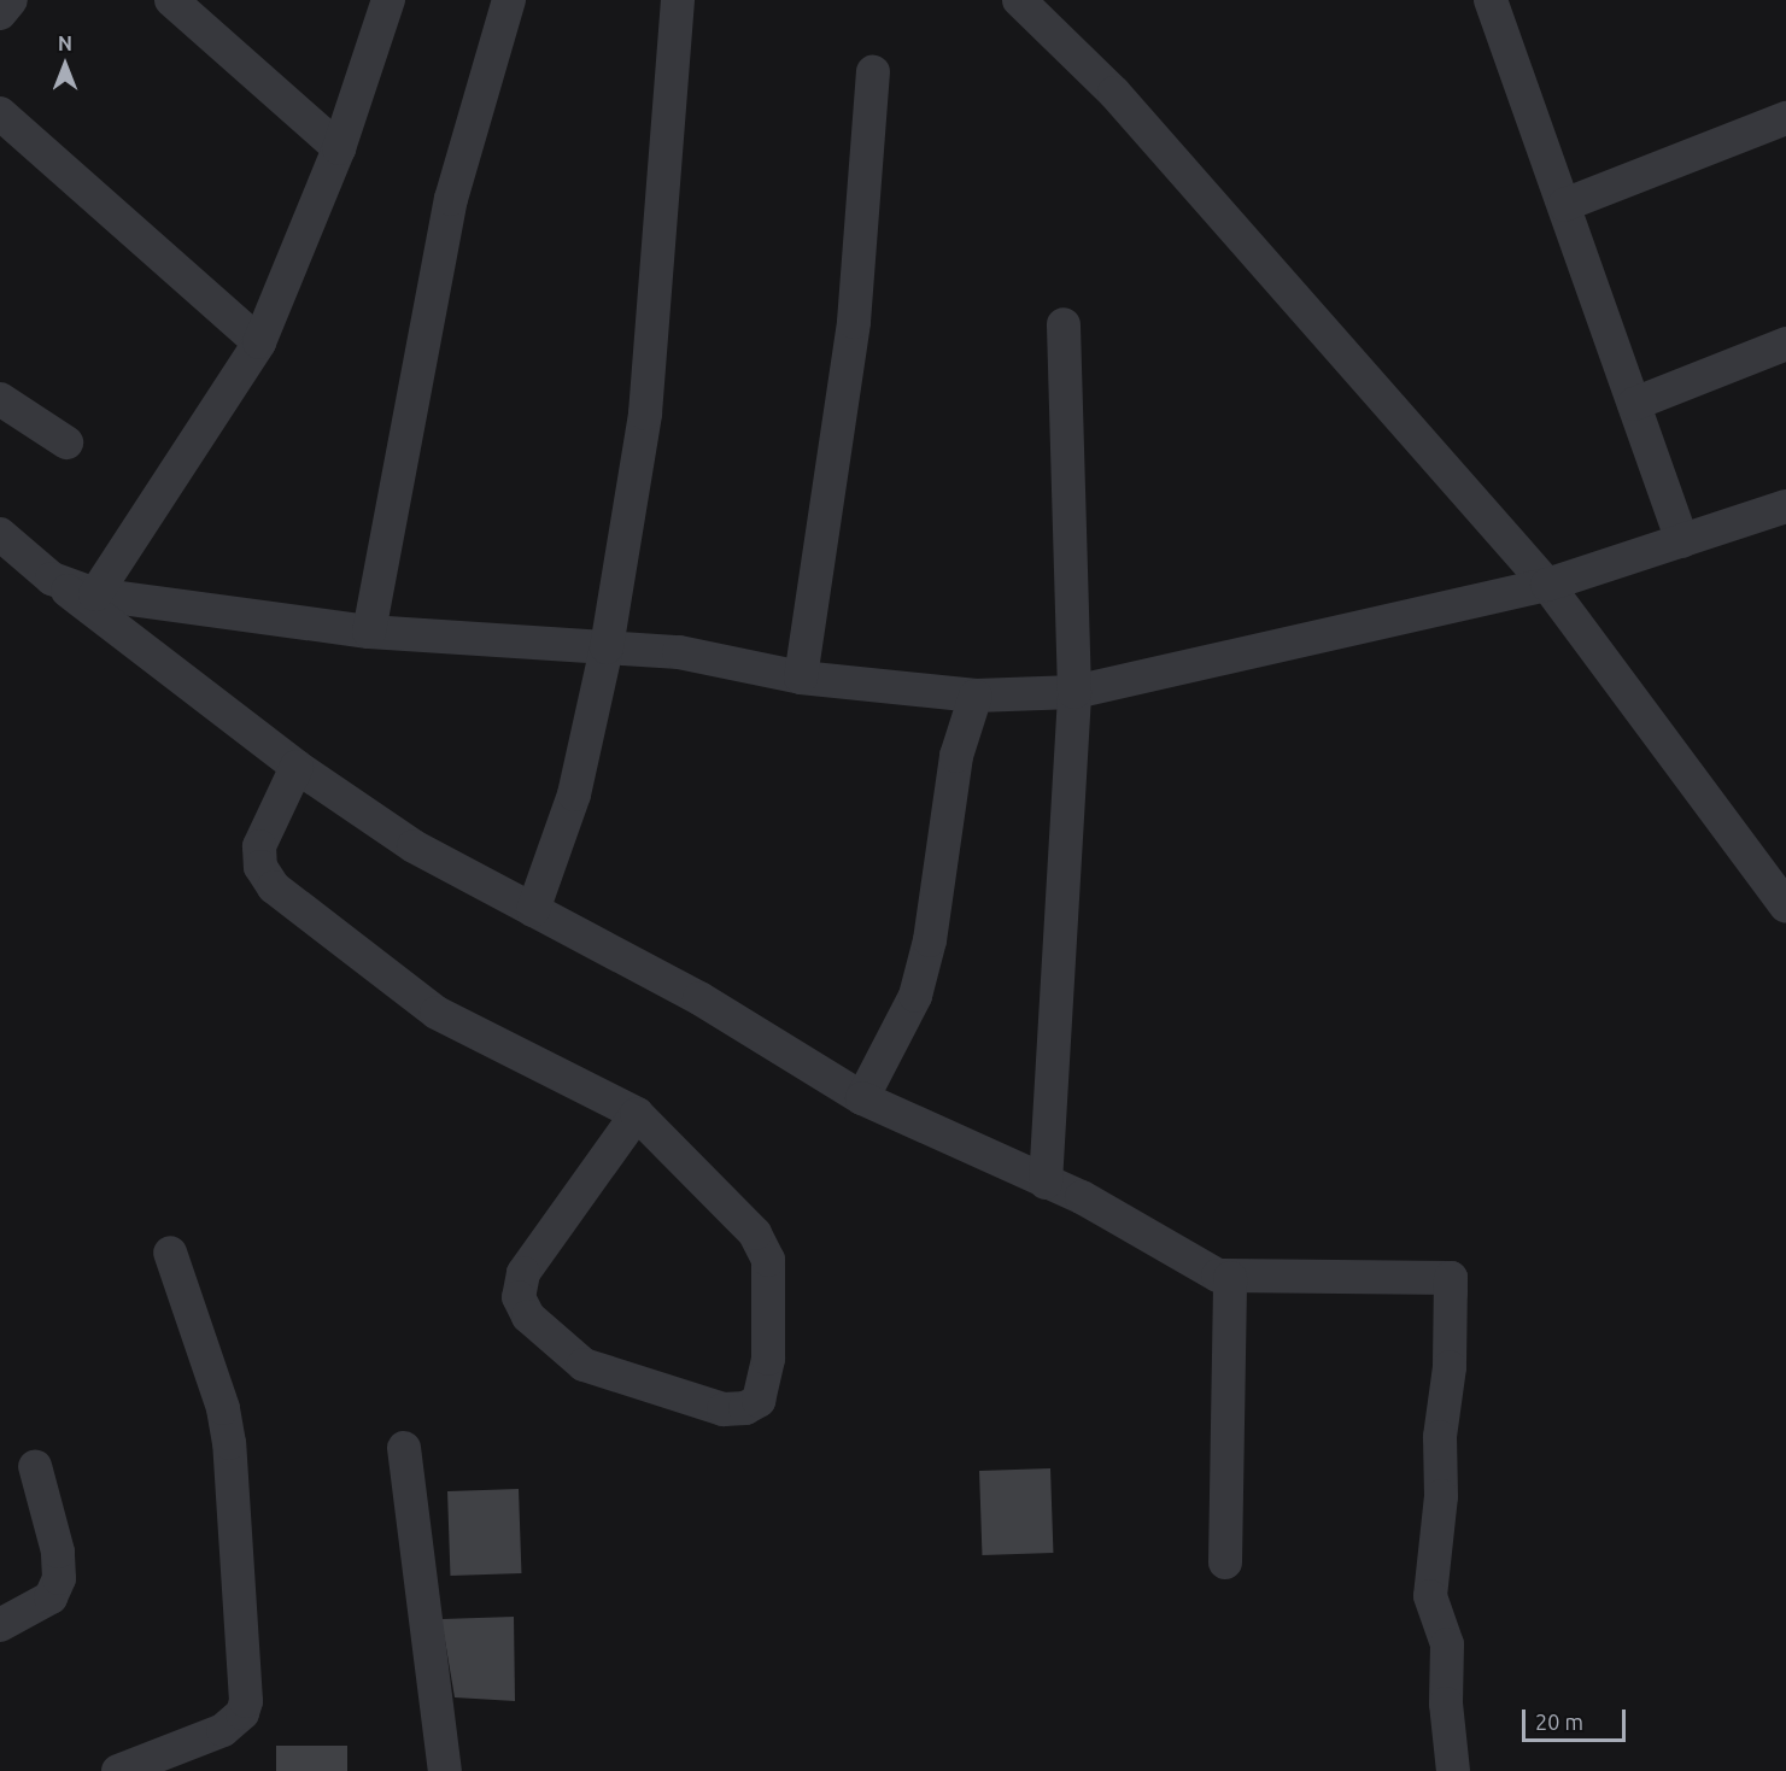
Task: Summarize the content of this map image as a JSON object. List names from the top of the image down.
{
  "scale_bar": "20 m",
  "north": "top"
}
